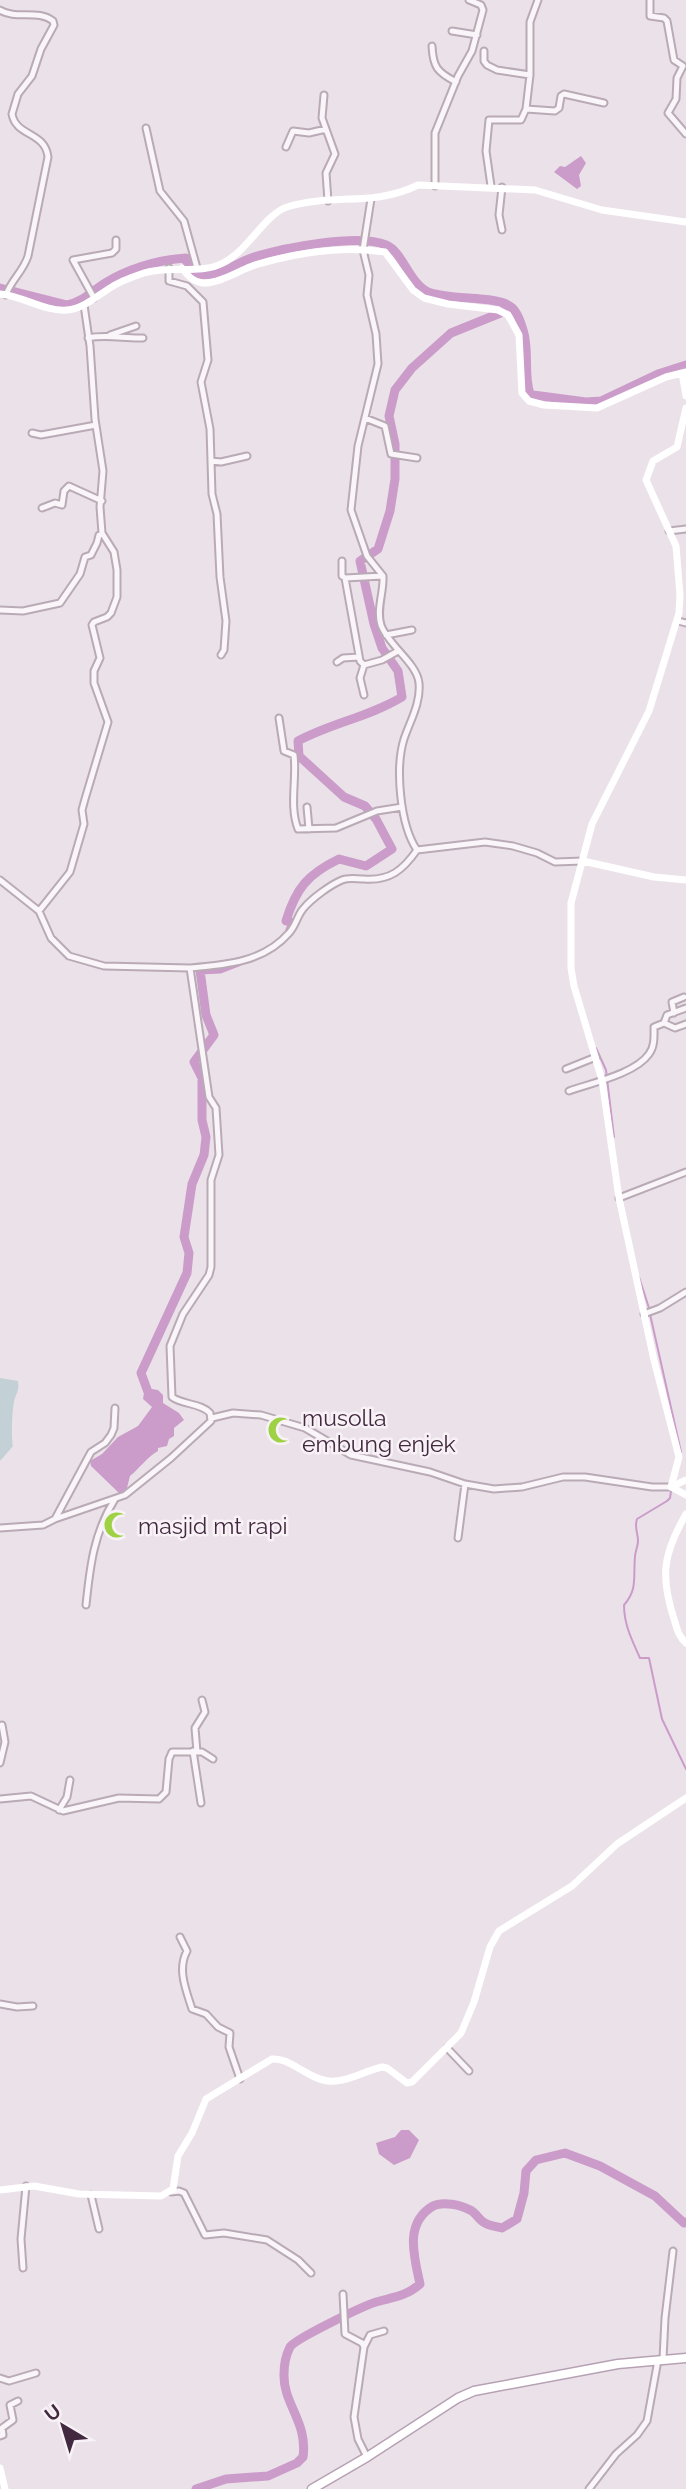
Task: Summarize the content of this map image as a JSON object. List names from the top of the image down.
{
  "places": {
    "mosque": ["musolla embung enjek", "masjid mt rapi"]
  },
  "north": "top left"
}
